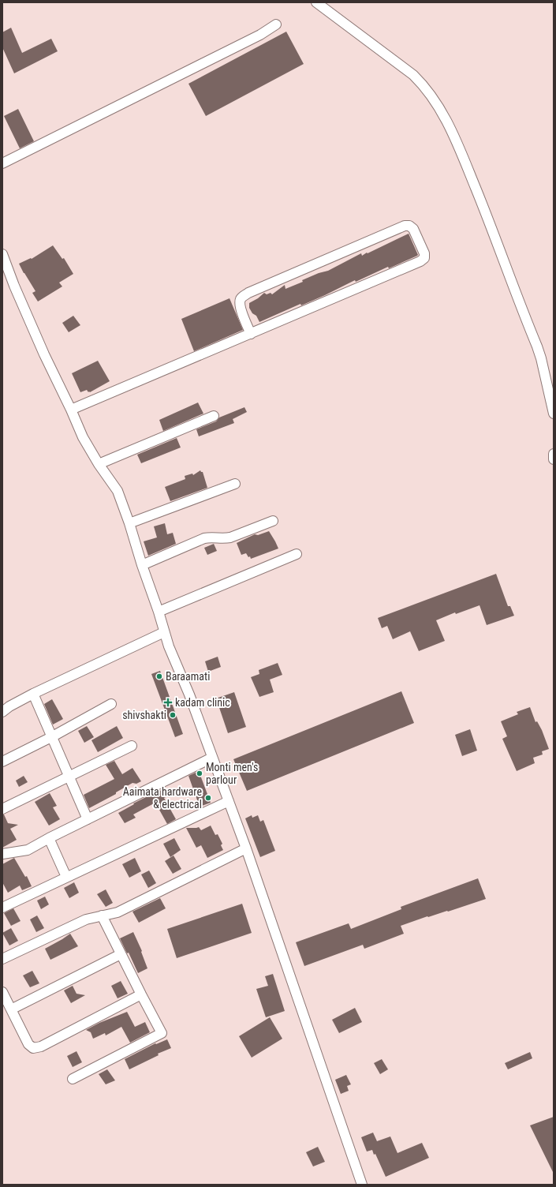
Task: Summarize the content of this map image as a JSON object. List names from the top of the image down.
{
  "places": {
    "other": [
      "Baraamati",
      "shivshakti",
      "Monti men's parlour",
      "Aaimata hardware & electrical"
    ],
    "health": ["kadam clinic"]
  }
}
